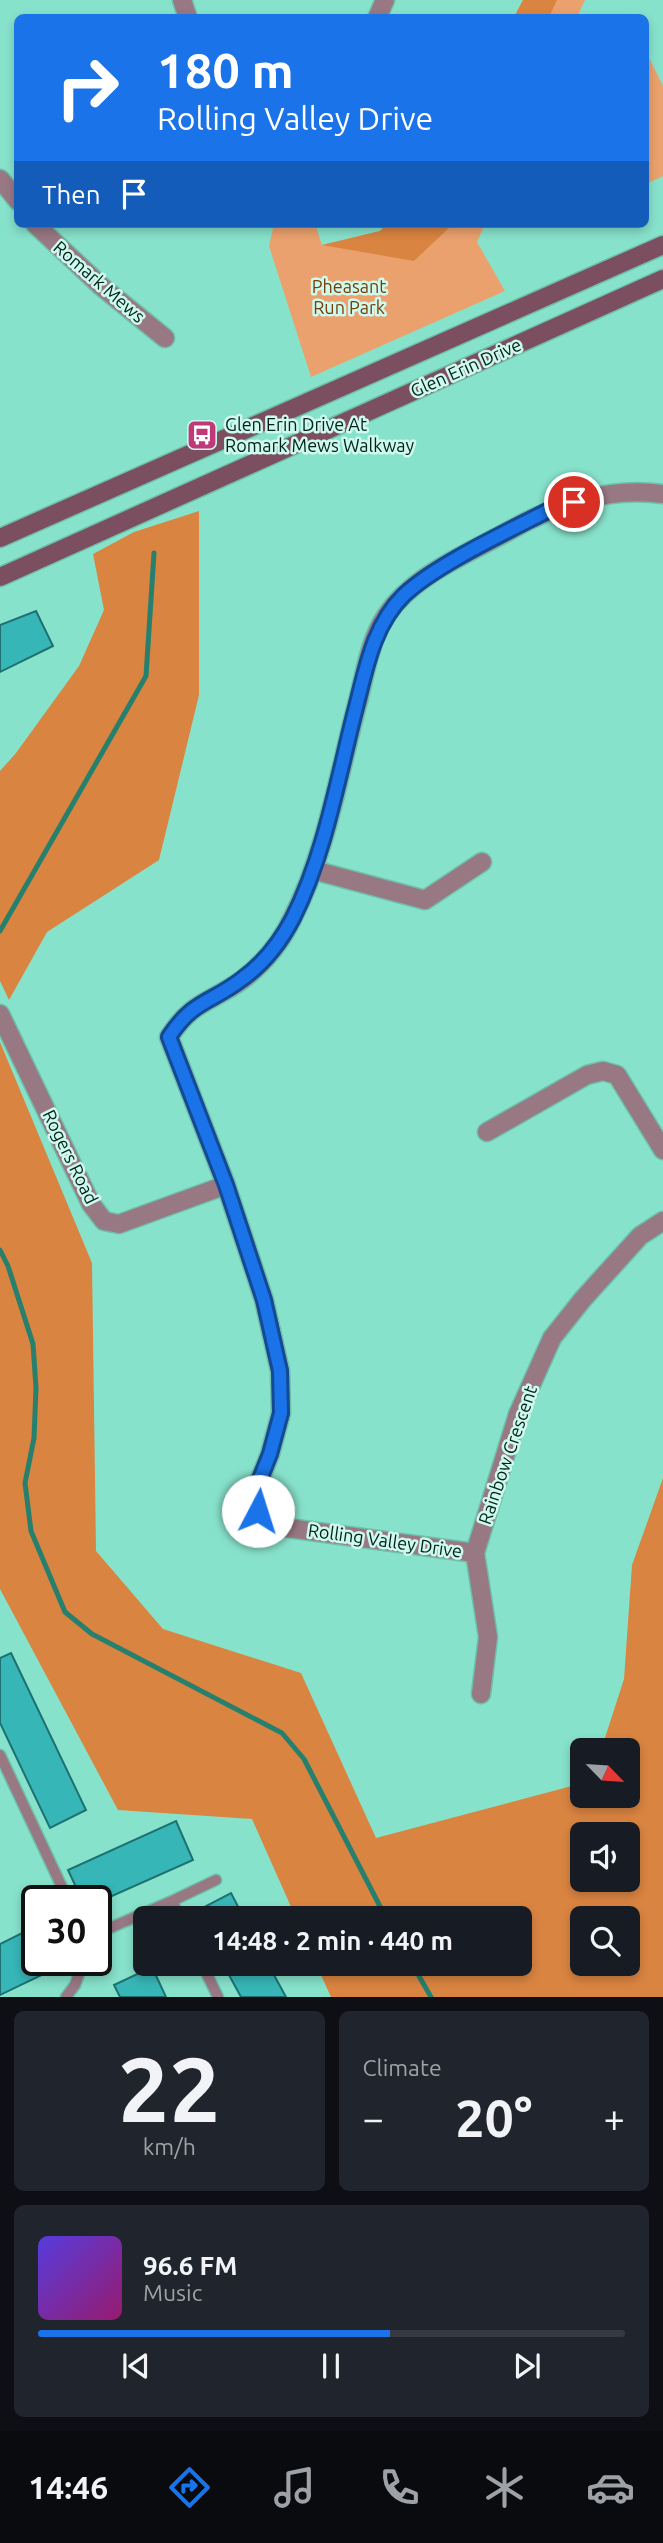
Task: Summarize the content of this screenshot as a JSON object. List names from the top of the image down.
{
  "streets": {
    "street": [
      "Romark Mews",
      "Glen Erin Drive",
      "Rogers Road",
      "Rainbow Crescent",
      "Rolling Valley Drive"
    ]
  },
  "crossings": [
    ["Rogers Road", "Rolling Valley Drive"],
    ["Rainbow Crescent", "Rolling Valley Drive"]
  ],
  "parks": ["Pheasant Run Park"],
  "places": {
    "bus stop": ["Glen Erin Drive At Romark Mews Walkway"]
  },
  "north": "bottom right",
  "page": {
    "turn": ["180 m", "Rolling Valley Drive"],
    "then": "Then",
    "limit": "30",
    "trip": "14:48 · 2 min · 440 m",
    "tile": [
      ["22", "km/h"],
      "Climate"
    ],
    "heat": ["−", "20°", "+"],
    "song": ["96.6 FM", "Music"],
    "tabs": "14:46"
  }
}
